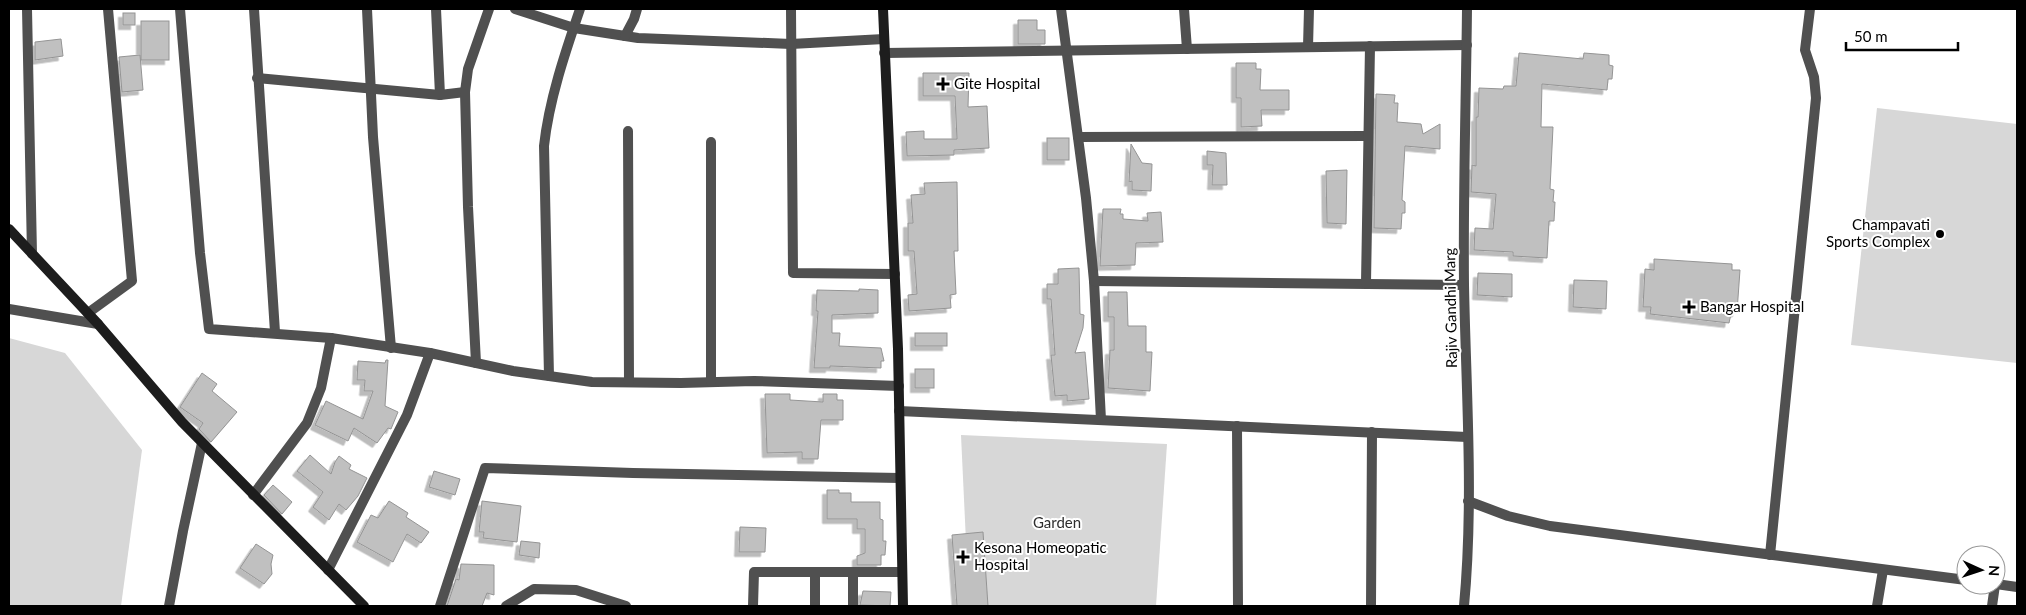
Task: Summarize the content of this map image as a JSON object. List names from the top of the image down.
{
  "streets": {
    "street": ["Rajiv Gandhi Marg"]
  },
  "parks": ["Garden"],
  "places": {
    "health": ["Gite Hospital", "Bangar Hospital", "Kesona Homeopatic Hospital"],
    "other": ["Champavati Sports Complex"]
  },
  "scale_bar": "50 m",
  "north": "right"
}
